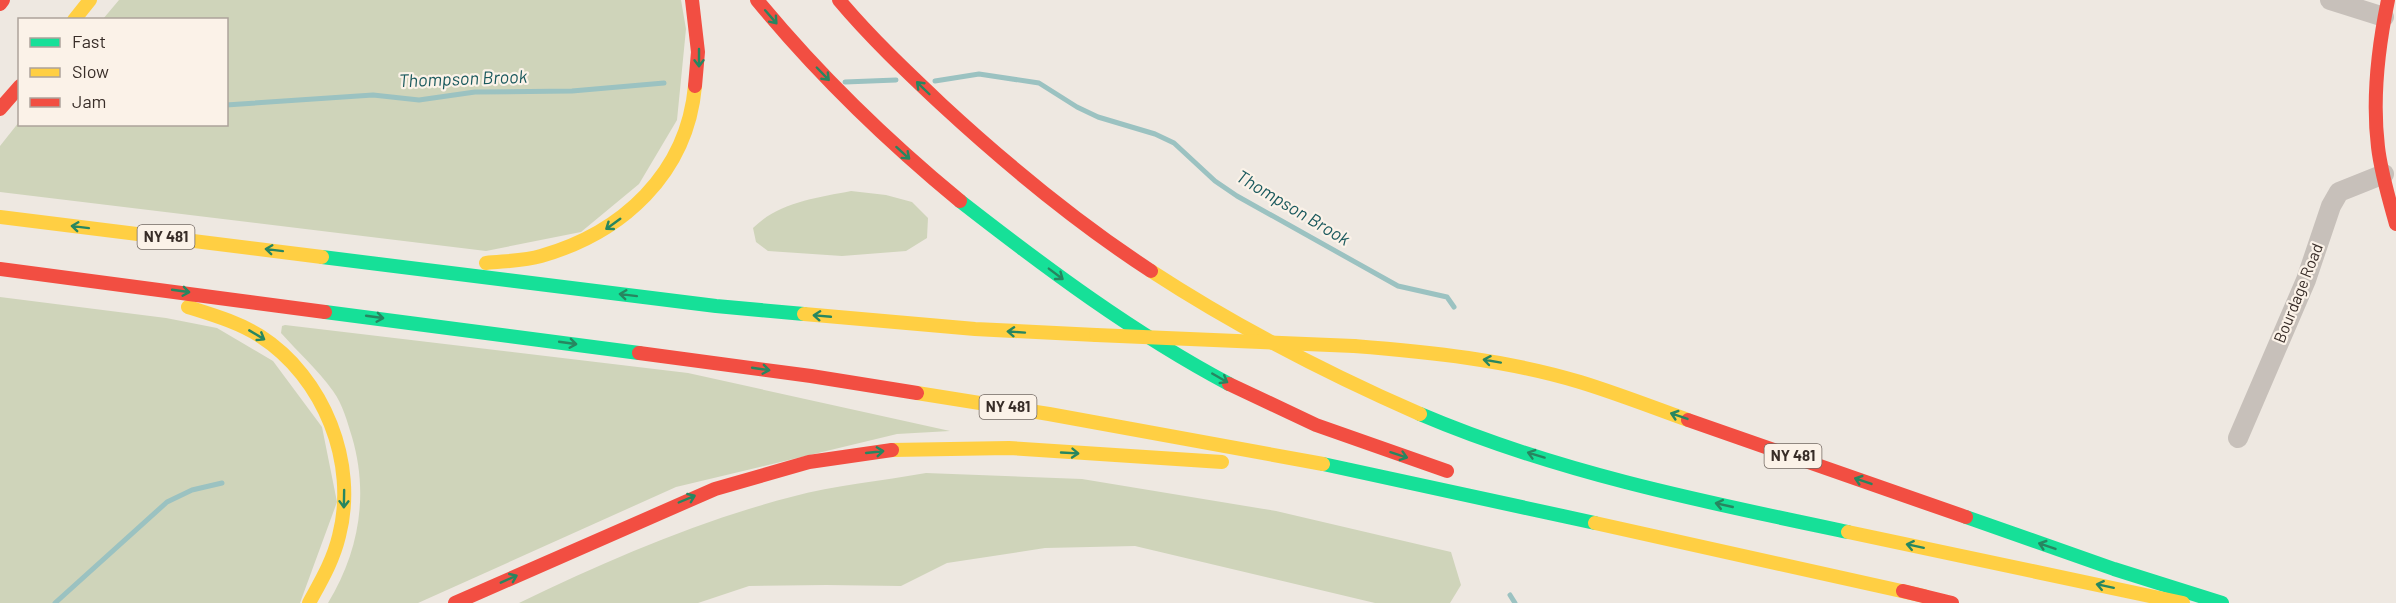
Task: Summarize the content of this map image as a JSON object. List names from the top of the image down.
{
  "streets": {
    "main road": ["NY 481"],
    "street": ["Bourdage Road"]
  },
  "water": ["Thompson Brook"],
  "legend": ["Fast", "Slow", "Jam"]
}
